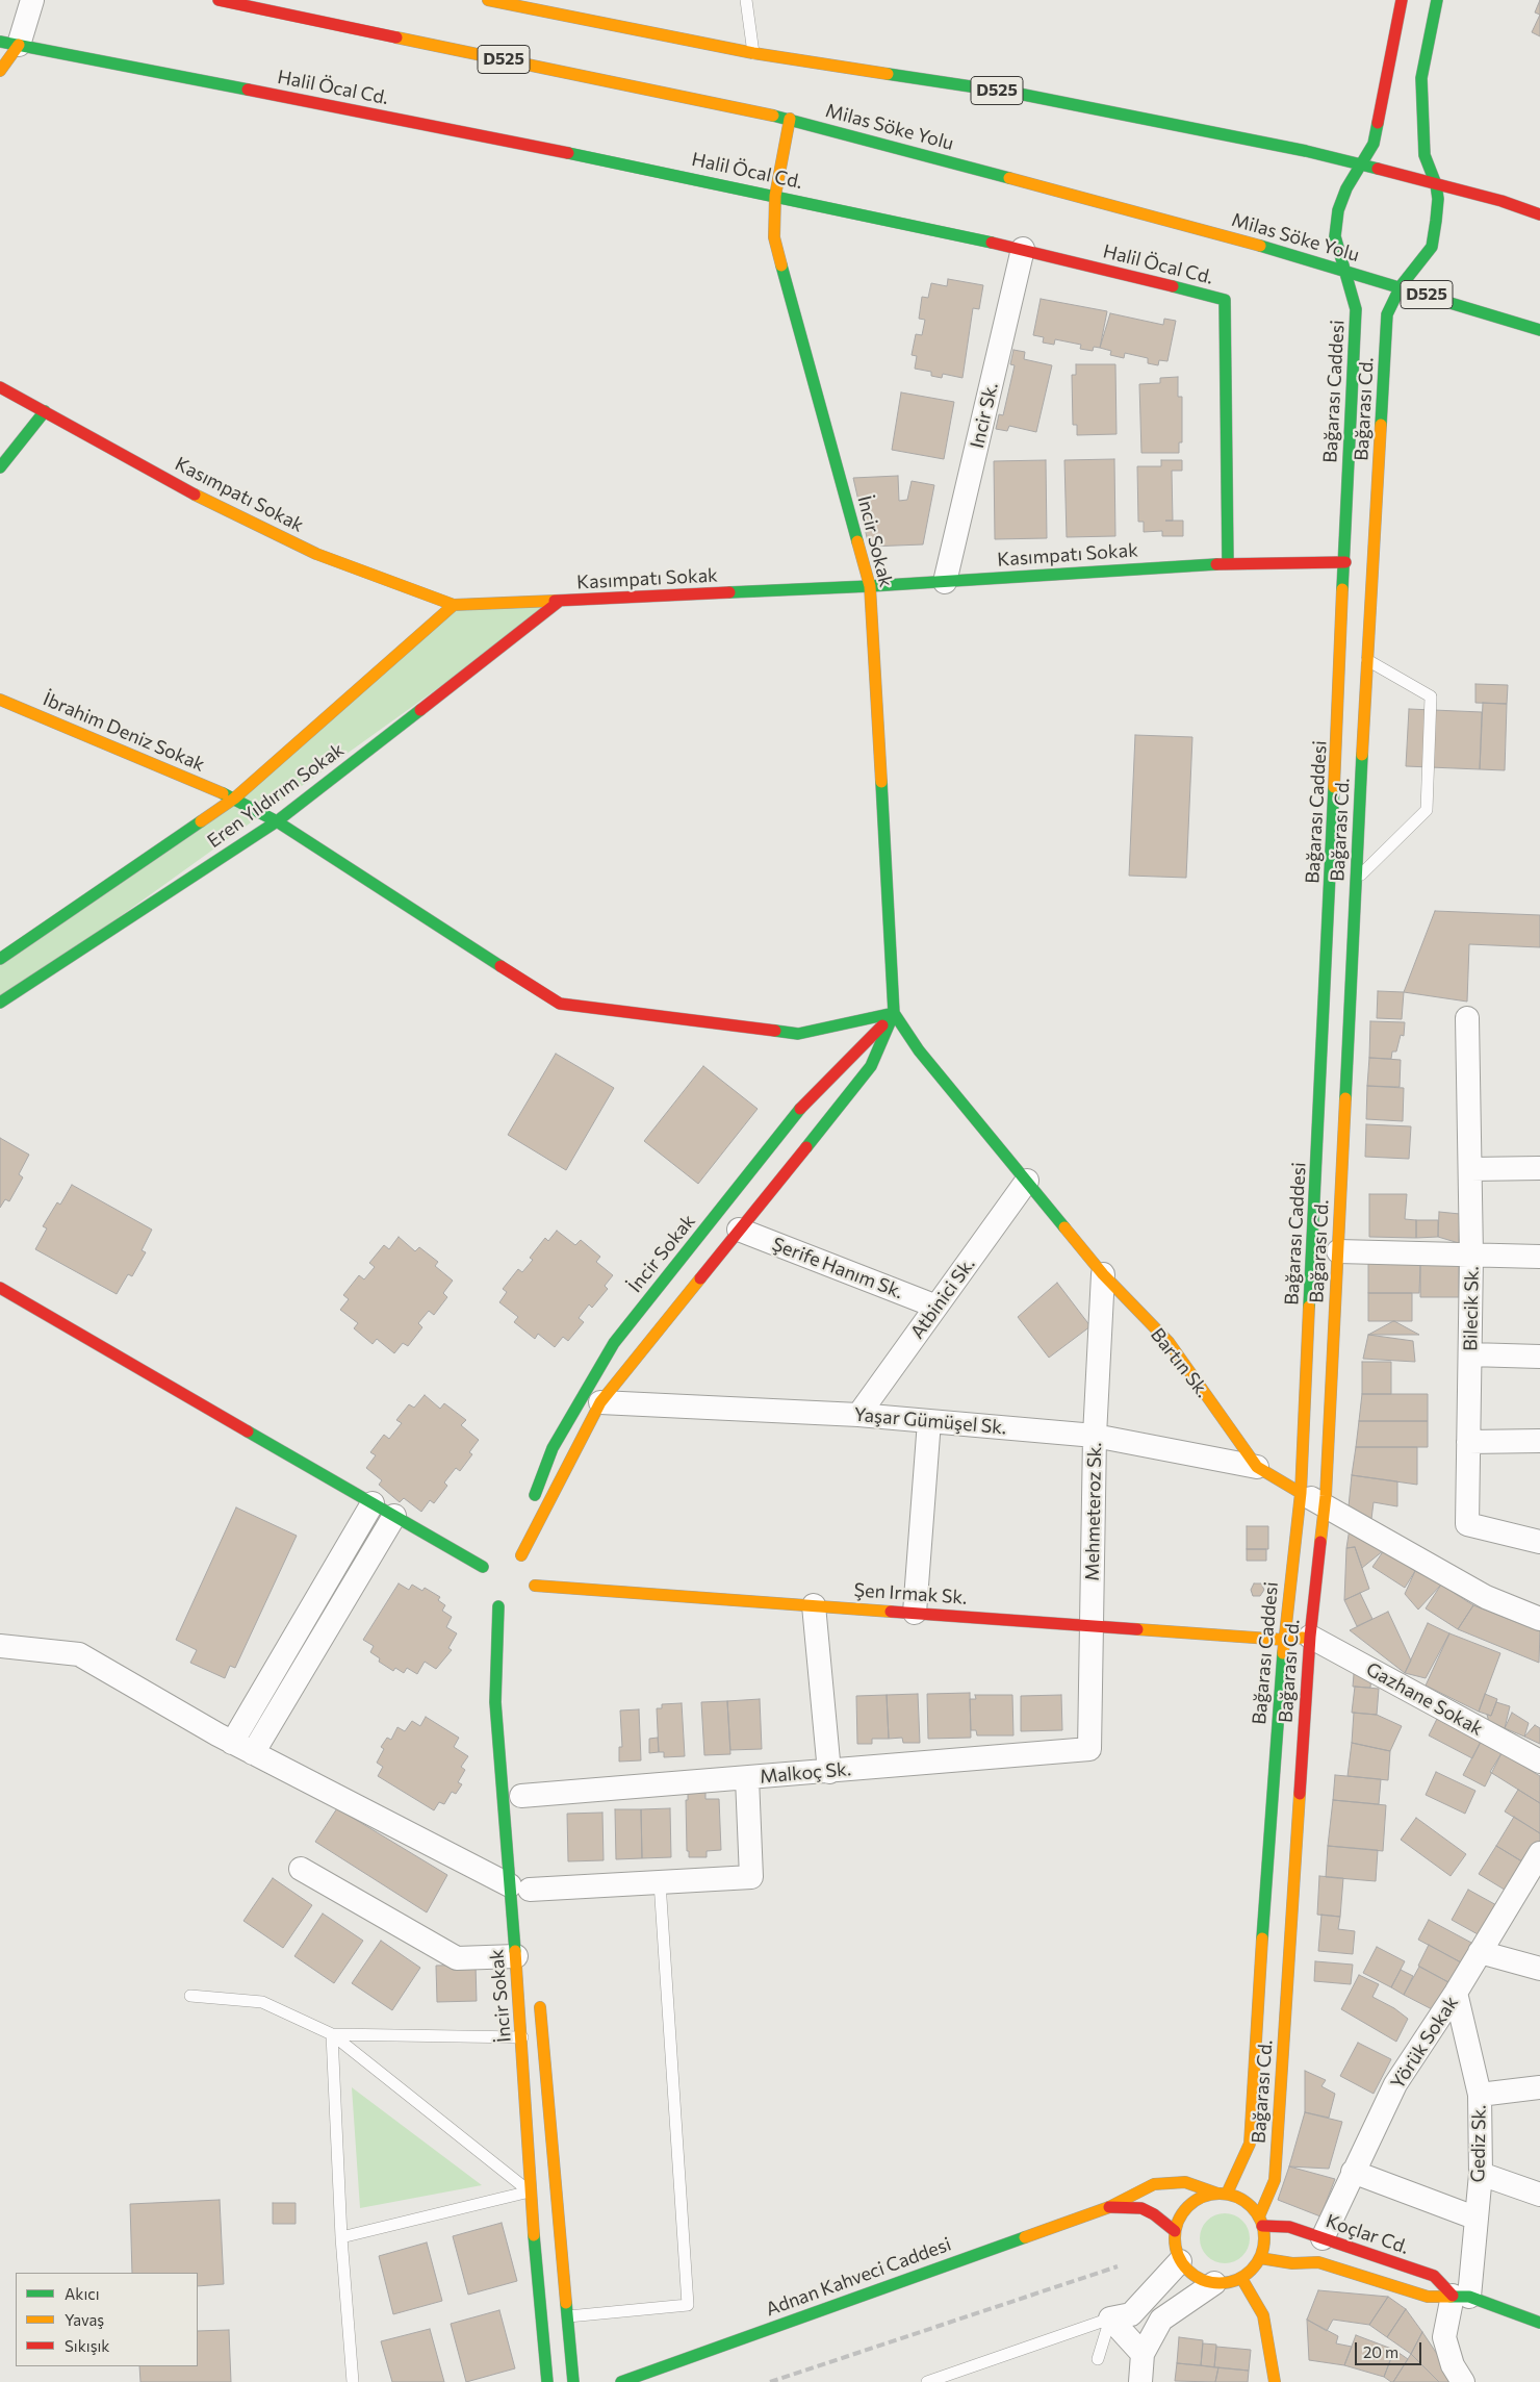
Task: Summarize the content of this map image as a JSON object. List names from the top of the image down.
{
  "streets": {
    "main road": [
      "D525",
      "Halil Öcal Cd.",
      "Milas Söke Yolu",
      "Bağarası Caddesi",
      "Bağarası Cd.",
      "Kasımpatı Sokak",
      "İncir Sokak",
      "İbrahim Deniz Sokak",
      "Eren Yıldırım Sokak",
      "Bartın Sk.",
      "Şen Irmak Sk.",
      "Koçlar Cd.",
      "Adnan Kahveci Caddesi"
    ],
    "street": [
      "Incir Sk.",
      "Şerife Hanım Sk.",
      "Atbinici Sk.",
      "Bilecik Sk.",
      "Yaşar Gümüşel Sk.",
      "Mehmeteroz Sk.",
      "Gazhane Sokak",
      "Malkoç Sk.",
      "Yörük Sokak",
      "Gediz Sk."
    ]
  },
  "crossings": [
    ["D525", "Milas Söke Yolu"],
    ["D525", "Bağarası Caddesi"],
    ["D525", "Bağarası Cd."],
    ["Halil Öcal Cd.", "Incir Sk."],
    ["Halil Öcal Cd.", "Kasımpatı Sokak"],
    ["Halil Öcal Cd.", "İncir Sokak"],
    ["Milas Söke Yolu", "Bağarası Caddesi"],
    ["Milas Söke Yolu", "Bağarası Cd."],
    ["Milas Söke Yolu", "İncir Sokak"],
    ["Bağarası Caddesi", "Bağarası Cd."],
    ["Bağarası Caddesi", "Kasımpatı Sokak"],
    ["Bağarası Caddesi", "Bartın Sk."],
    ["Bağarası Caddesi", "Şen Irmak Sk."],
    ["Bağarası Caddesi", "Koçlar Cd."],
    ["Bağarası Cd.", "Bartın Sk."],
    ["Bağarası Cd.", "Şen Irmak Sk."],
    ["Bağarası Cd.", "Gazhane Sokak"],
    ["Bağarası Cd.", "Koçlar Cd."],
    ["Incir Sk.", "Kasımpatı Sokak"],
    ["Kasımpatı Sokak", "İncir Sokak"],
    ["Kasımpatı Sokak", "Eren Yıldırım Sokak"],
    ["İncir Sokak", "İbrahim Deniz Sokak"],
    ["İncir Sokak", "Şerife Hanım Sk."],
    ["İncir Sokak", "Bartın Sk."],
    ["İncir Sokak", "Yaşar Gümüşel Sk."],
    ["İbrahim Deniz Sokak", "Eren Yıldırım Sokak"],
    ["İbrahim Deniz Sokak", "Bartın Sk."],
    ["Şerife Hanım Sk.", "Atbinici Sk."],
    ["Atbinici Sk.", "Bartın Sk."],
    ["Atbinici Sk.", "Yaşar Gümüşel Sk."],
    ["Bartın Sk.", "Yaşar Gümüşel Sk."],
    ["Bartın Sk.", "Mehmeteroz Sk."],
    ["Yaşar Gümüşel Sk.", "Mehmeteroz Sk."],
    ["Mehmeteroz Sk.", "Şen Irmak Sk."],
    ["Mehmeteroz Sk.", "Malkoç Sk."],
    ["Şen Irmak Sk.", "Gazhane Sokak"],
    ["Yörük Sokak", "Gediz Sk."],
    ["Yörük Sokak", "Koçlar Cd."],
    ["Gediz Sk.", "Koçlar Cd."]
  ],
  "legend": ["Akıcı", "Yavaş", "Sıkışık"],
  "scale_bar": "20 m"
}
